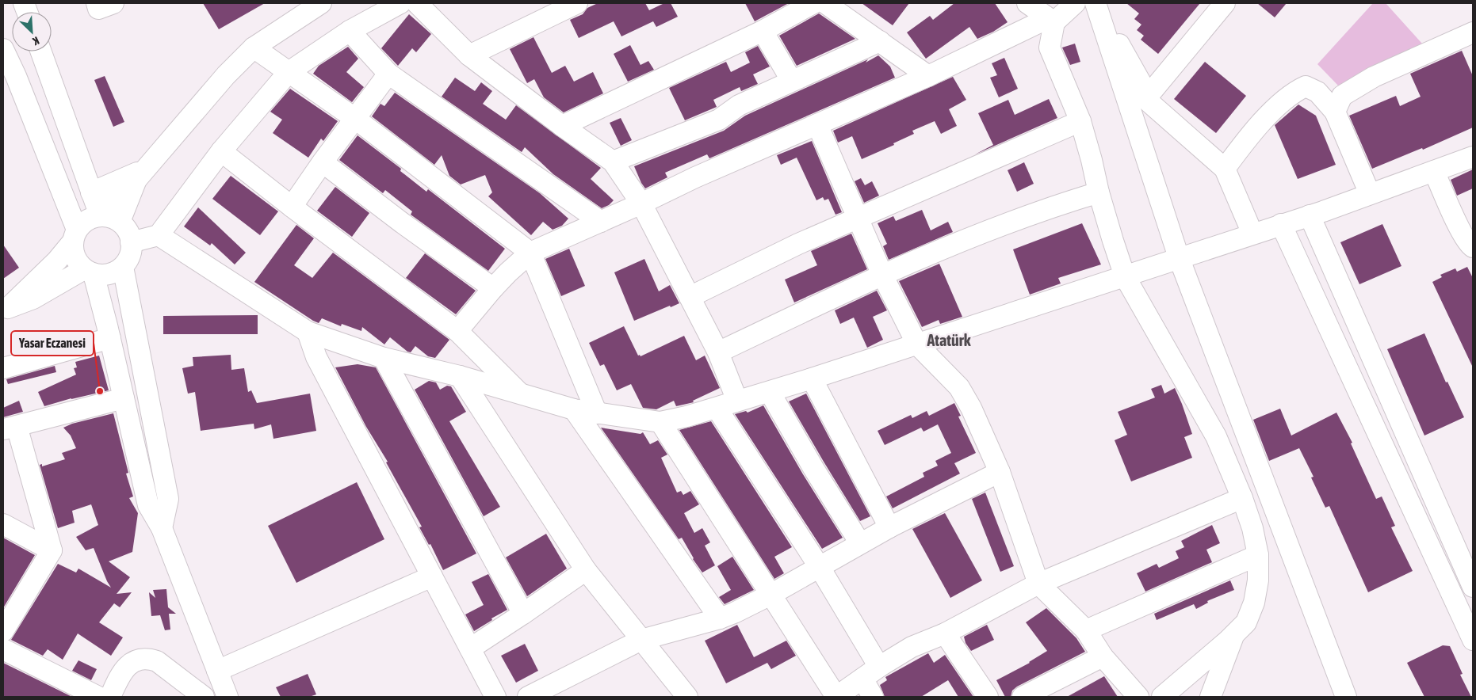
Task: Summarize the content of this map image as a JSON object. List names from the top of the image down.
{
  "districts": ["Atatürk"],
  "places": ["Yasar Eczanesi"],
  "north": "bottom right"
}
